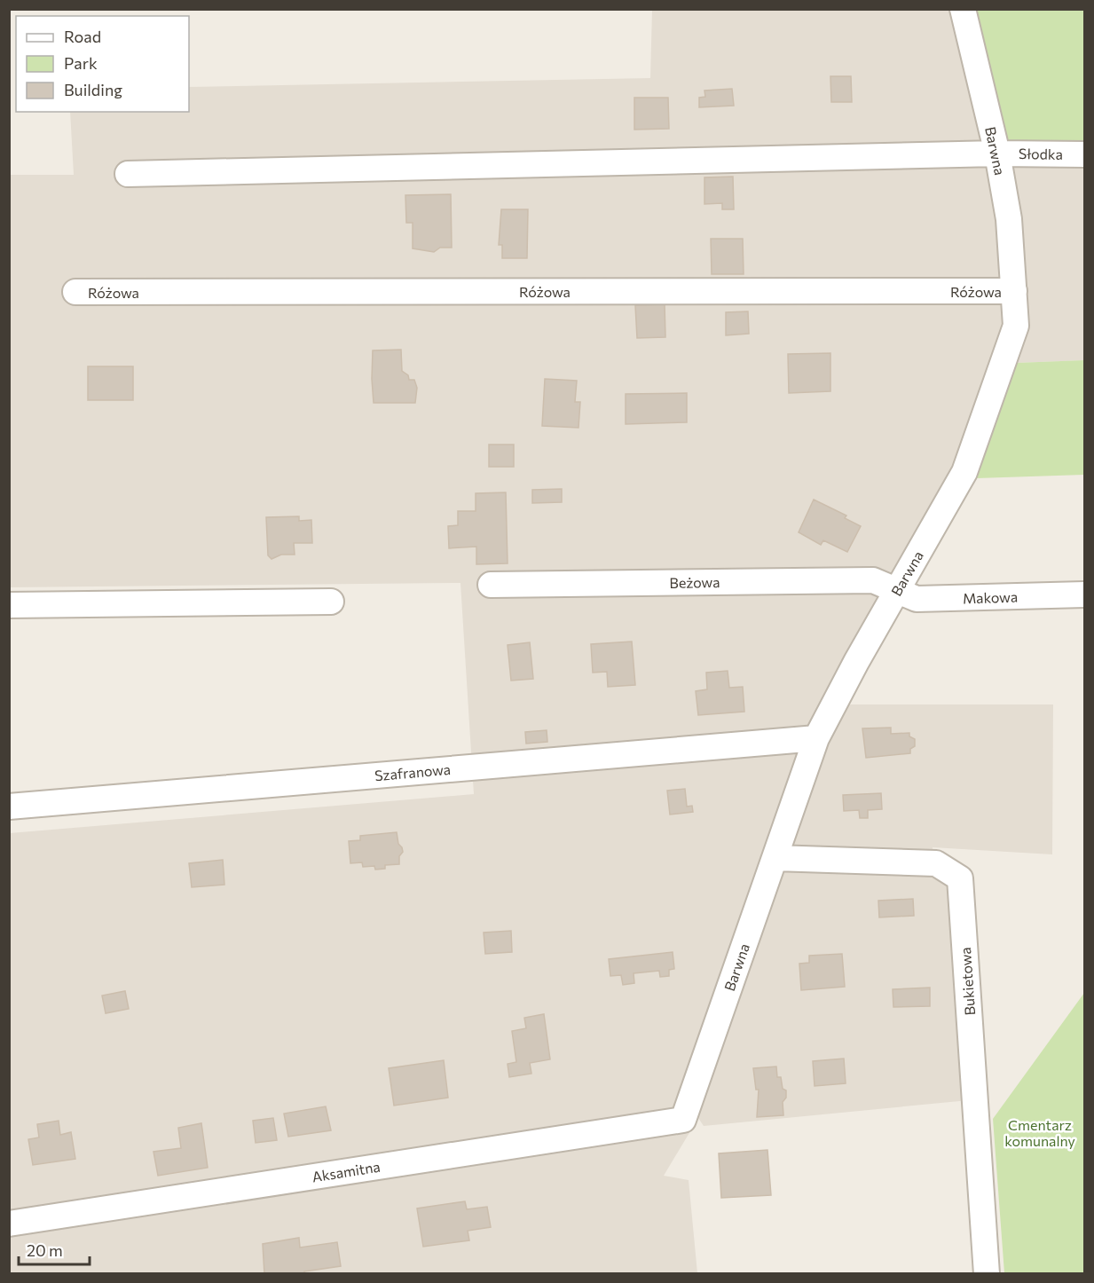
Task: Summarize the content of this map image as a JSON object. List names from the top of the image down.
{
  "streets": {
    "street": [
      "Barwna",
      "Słodka",
      "Różowa",
      "Beżowa",
      "Makowa",
      "Szafranowa",
      "Bukietowa",
      "Aksamitna"
    ]
  },
  "crossings": [
    ["Barwna", "Słodka"],
    ["Barwna", "Różowa"],
    ["Barwna", "Beżowa"],
    ["Barwna", "Makowa"],
    ["Barwna", "Szafranowa"],
    ["Barwna", "Bukietowa"],
    ["Barwna", "Aksamitna"],
    ["Beżowa", "Makowa"]
  ],
  "parks": ["Cmentarz komunalny"],
  "legend": ["Road", "Park", "Building"],
  "scale_bar": "20 m"
}
